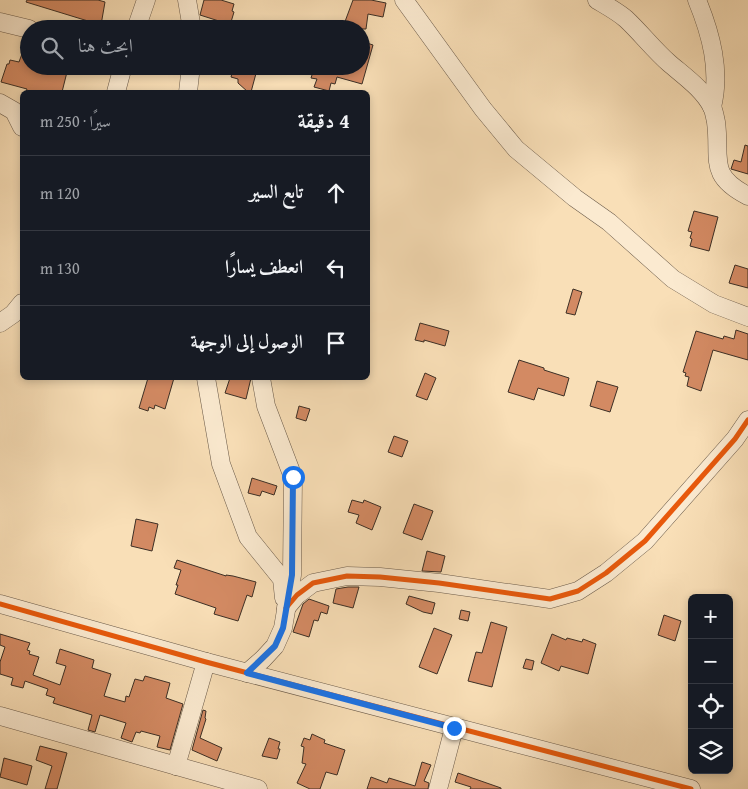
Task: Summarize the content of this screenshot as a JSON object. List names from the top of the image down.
{
  "page": {
    "search": "ابحث هنا",
    "heading": ["4 دقيقة", "سيرًا · 250 m"],
    "list": [
      ["تابع السير", "120 m"],
      ["انعطف يسارًا", "130 m"],
      "الوصول إلى الوجهة"
    ],
    "map_buttons": ["+", "−"]
  }
}
